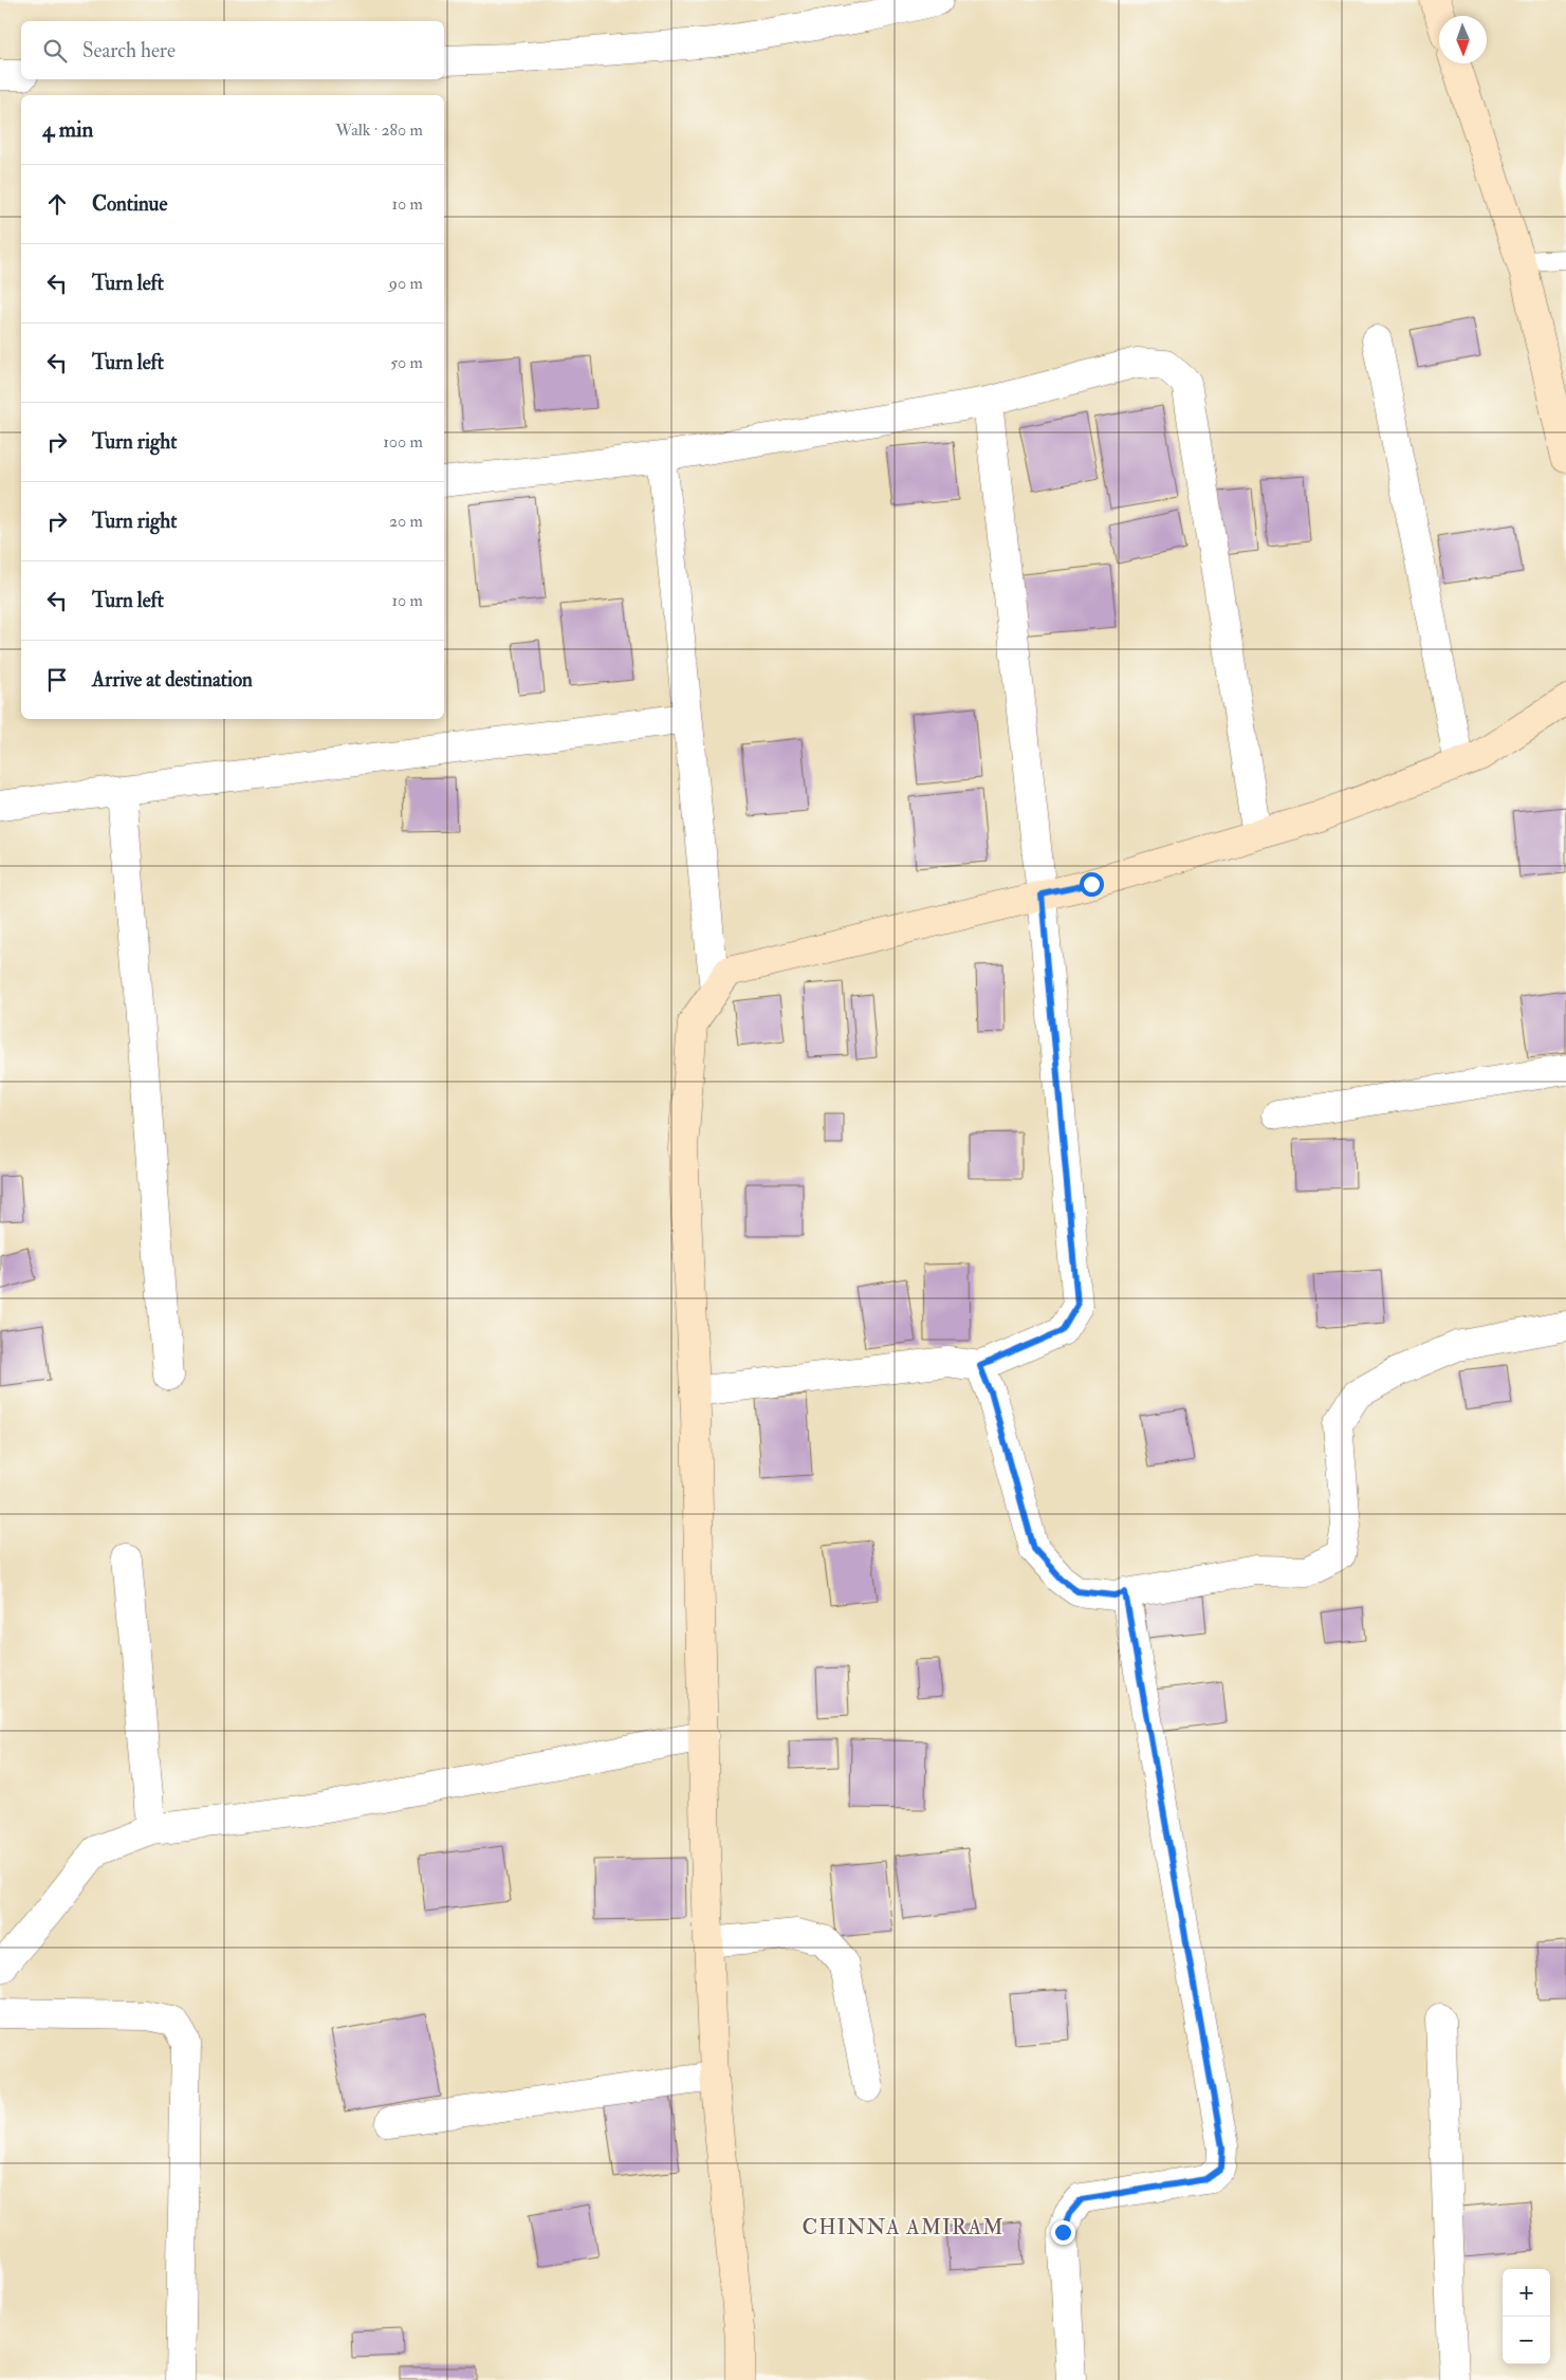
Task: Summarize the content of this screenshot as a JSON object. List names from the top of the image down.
{
  "districts": ["CHINNA AMIRAM"],
  "north": "bottom",
  "page": {
    "search": "Search here",
    "heading": ["4 min", "Walk · 280 m"],
    "list": [
      ["Continue", "10 m"],
      ["Turn left", "90 m"],
      ["Turn left", "50 m"],
      ["Turn right", "100 m"],
      ["Turn right", "20 m"],
      ["Turn left", "10 m"],
      "Arrive at destination"
    ],
    "map_buttons": ["+", "−"]
  }
}
